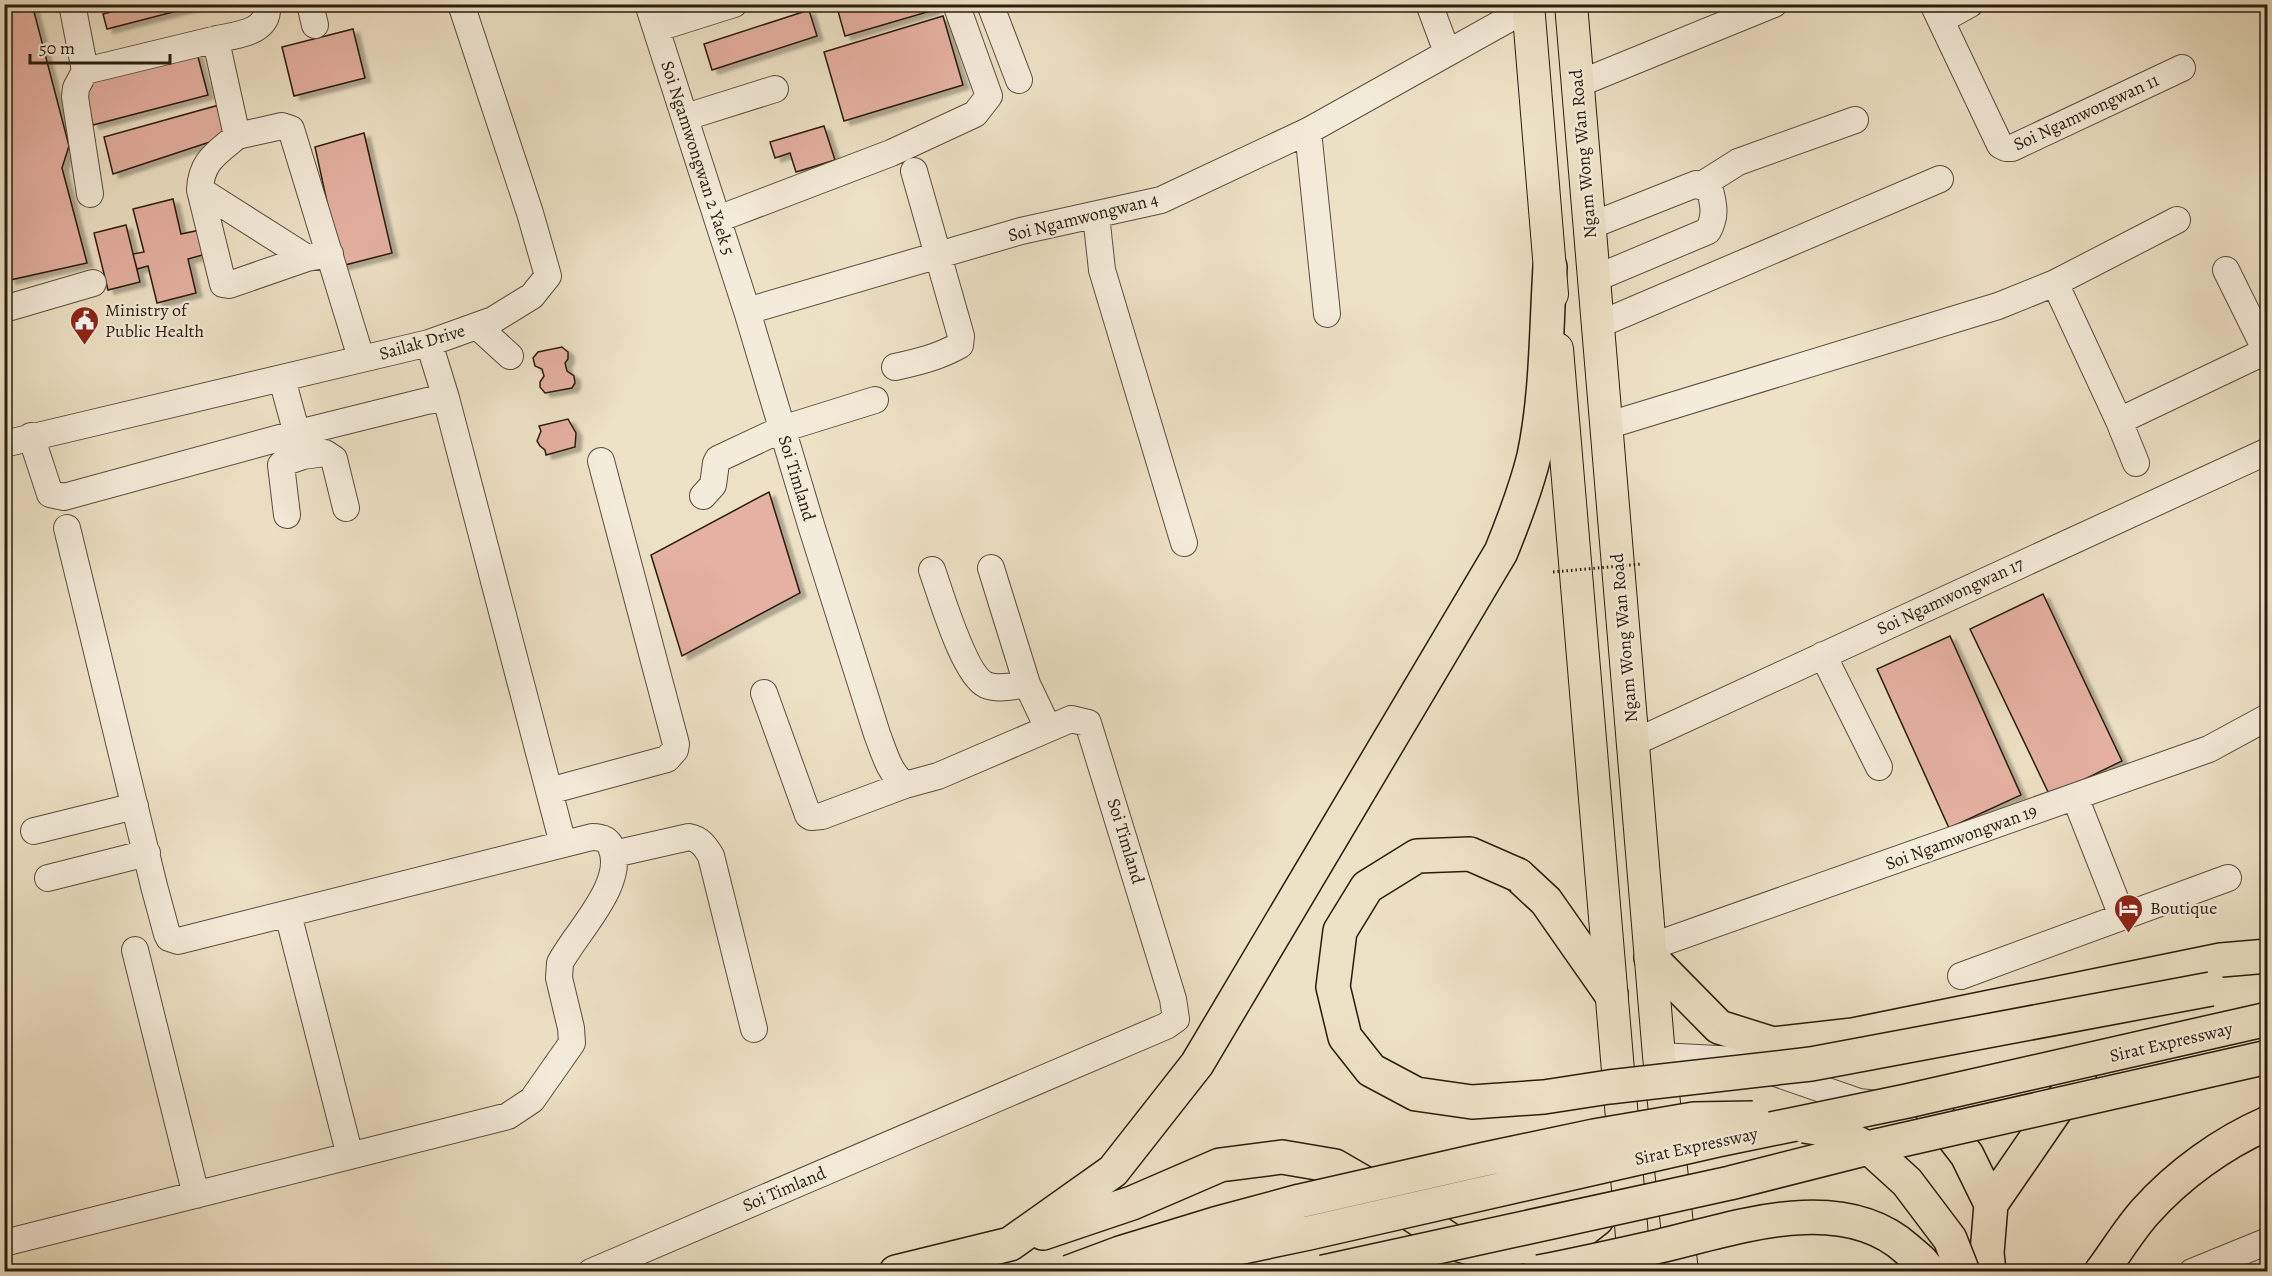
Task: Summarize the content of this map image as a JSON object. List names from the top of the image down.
{
  "streets": {
    "highway": ["Sirat Expressway"],
    "main road": ["Ngam Wong Wan Road"],
    "street": [
      "Soi Ngamwongwan 11",
      "Soi Ngamwongwan 2 Yaek 5",
      "Soi Ngamwongwan 4",
      "Sailak Drive",
      "Soi Timland",
      "Soi Ngamwongwan 17",
      "Soi Ngamwongwan 19"
    ]
  },
  "crossings": [
    ["Ngam Wong Wan Road", "Soi Ngamwongwan 17"],
    ["Ngam Wong Wan Road", "Soi Ngamwongwan 19"],
    ["Soi Ngamwongwan 2 Yaek 5", "Soi Ngamwongwan 4"],
    ["Soi Ngamwongwan 2 Yaek 5", "Soi Timland"],
    ["Soi Ngamwongwan 4", "Soi Timland"]
  ],
  "places": {
    "public building": ["Ministry of Public Health"],
    "hotel": ["Boutique"]
  },
  "scale_bar": "50 m"
}
